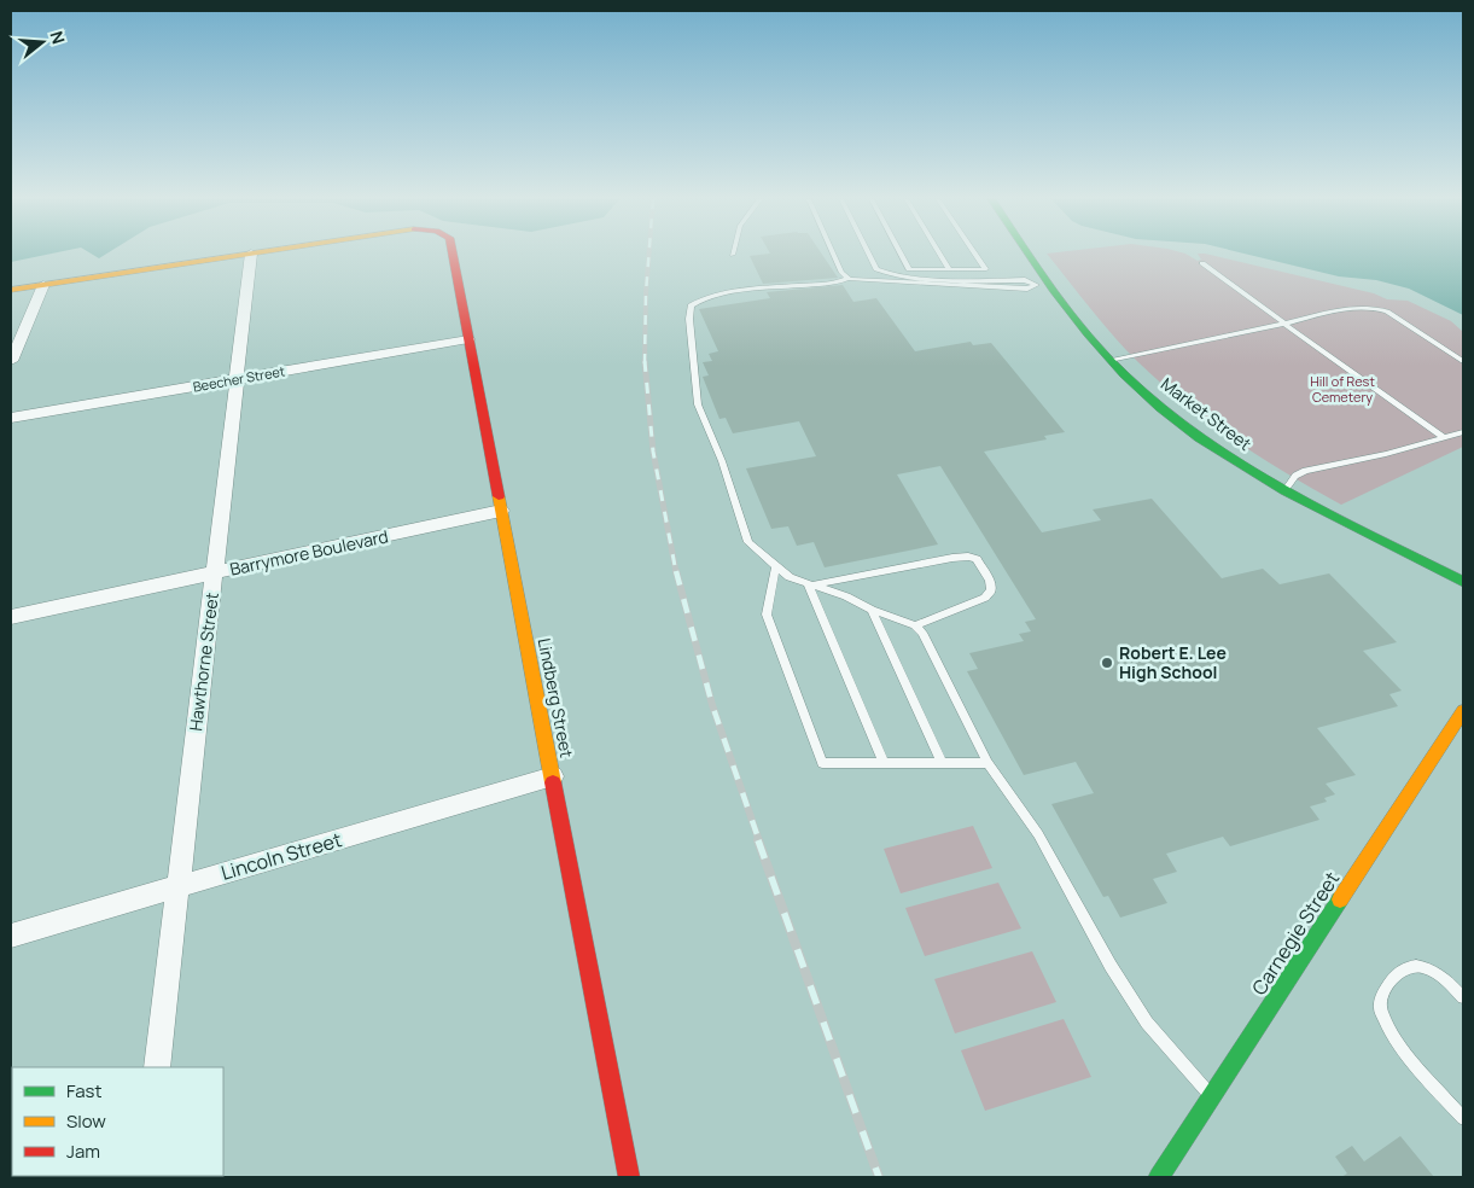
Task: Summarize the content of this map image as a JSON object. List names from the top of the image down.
{
  "streets": {
    "street": [
      "Beecher Street",
      "Market Street",
      "Barrymore Boulevard",
      "Hawthorne Street",
      "Lindberg Street",
      "Lincoln Street",
      "Carnegie Street"
    ]
  },
  "crossings": [
    ["Beecher Street", "Hawthorne Street"],
    ["Beecher Street", "Lindberg Street"],
    ["Barrymore Boulevard", "Hawthorne Street"],
    ["Barrymore Boulevard", "Lindberg Street"],
    ["Hawthorne Street", "Lincoln Street"],
    ["Lindberg Street", "Lincoln Street"]
  ],
  "parks": ["Hill of Rest Cemetery"],
  "places": ["Robert E. Lee High School"],
  "legend": ["Fast", "Slow", "Jam"],
  "north": "right"
}
